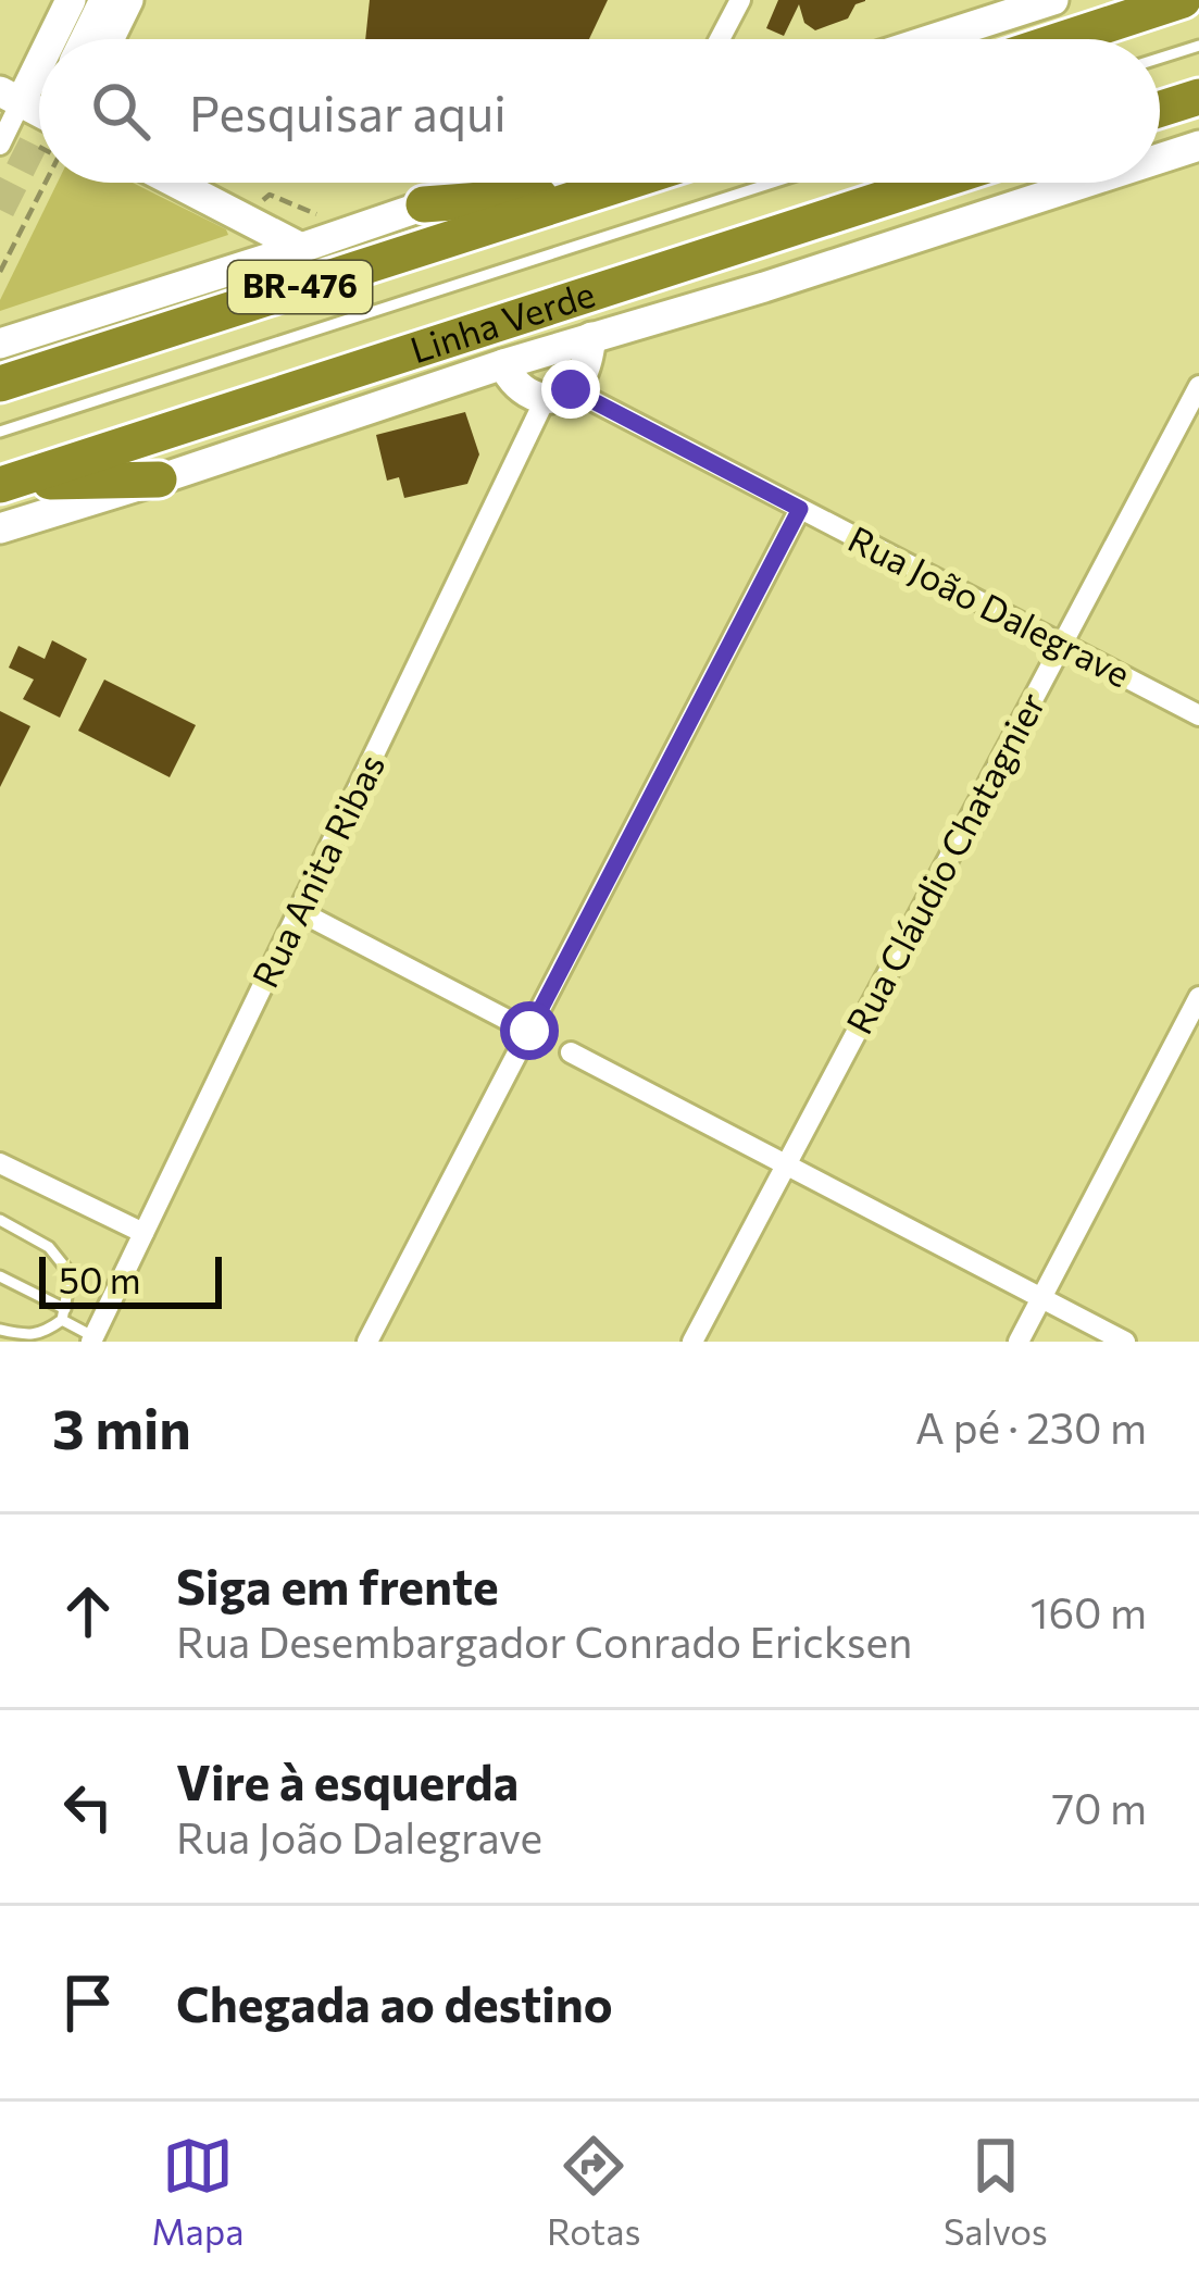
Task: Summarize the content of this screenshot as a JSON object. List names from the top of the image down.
{
  "streets": {
    "highway": ["BR-476", "Linha Verde"],
    "street": ["Rua João Dalegrave", "Rua Cláudio Chatagnier", "Rua Anita Ribas"]
  },
  "crossings": [
    ["Rua João Dalegrave", "Rua Cláudio Chatagnier"],
    ["Rua João Dalegrave", "Rua Anita Ribas"]
  ],
  "scale_bar": "50 m",
  "page": {
    "search": "Pesquisar aqui",
    "scale": "50 m",
    "heading": ["3 min", "A pé · 230 m"],
    "list": [
      ["Siga em frente", "Rua Desembargador Conrado Ericksen", "160 m"],
      ["Vire à esquerda", "Rua João Dalegrave", "70 m"],
      "Chegada ao destino"
    ],
    "nav": ["Mapa", "Rotas", "Salvos"]
  }
}
